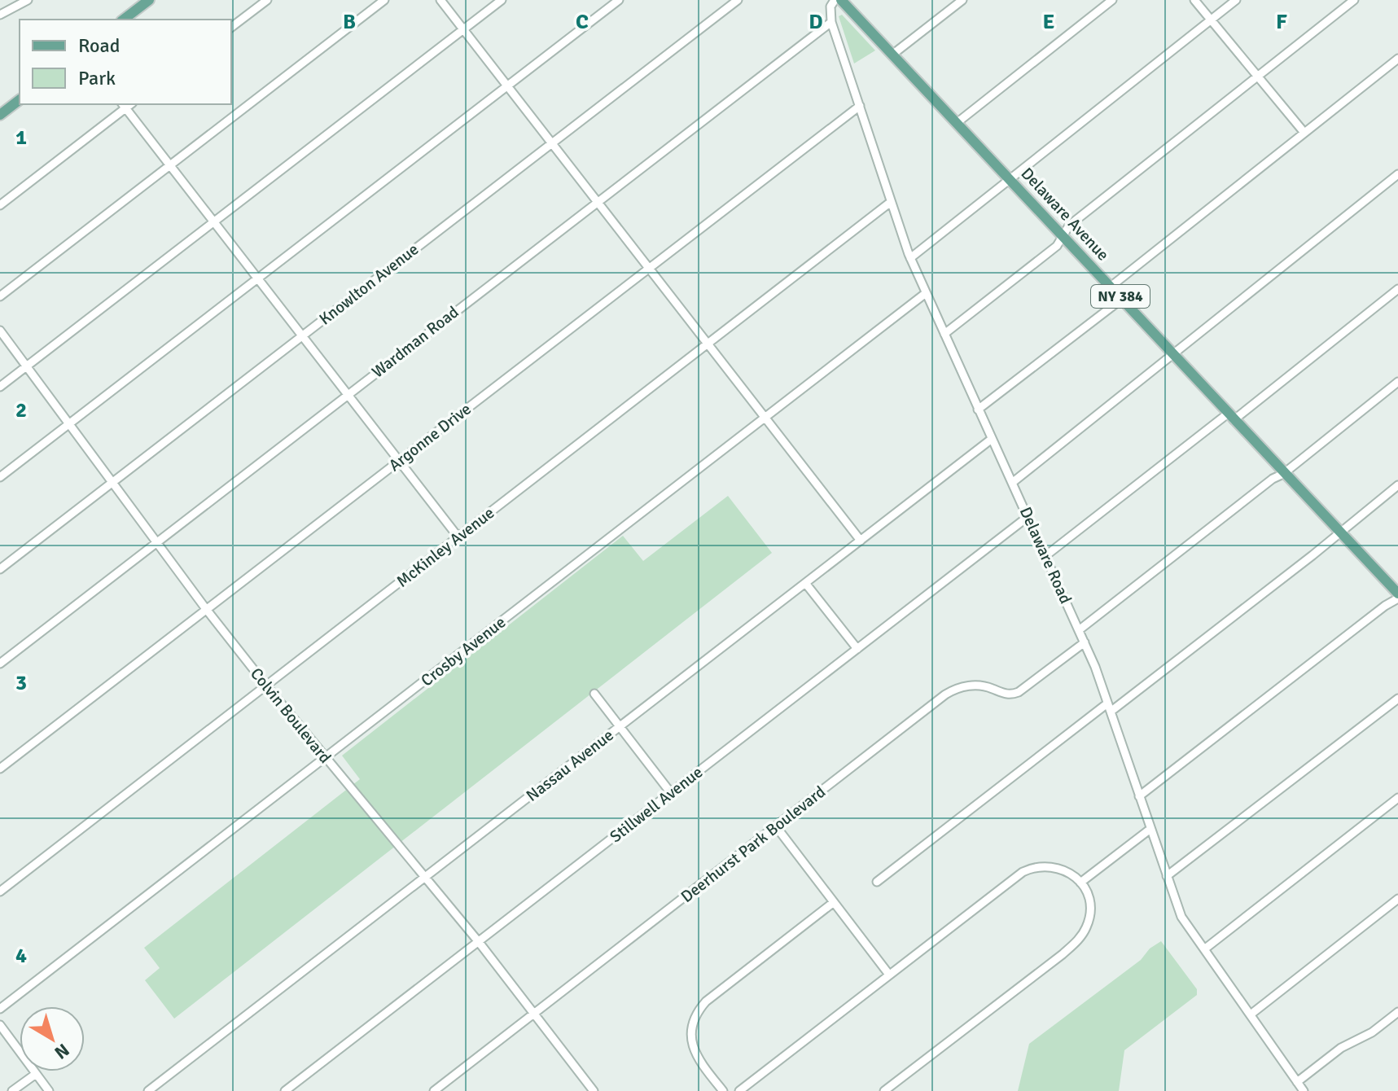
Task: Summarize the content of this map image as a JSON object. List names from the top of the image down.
{
  "streets": {
    "main road": ["Delaware Avenue", "NY 384"],
    "street": [
      "Knowlton Avenue",
      "Wardman Road",
      "Argonne Drive",
      "McKinley Avenue",
      "Delaware Road",
      "Crosby Avenue",
      "Colvin Boulevard",
      "Nassau Avenue",
      "Stillwell Avenue",
      "Deerhurst Park Boulevard"
    ]
  },
  "crossings": [
    ["Knowlton Avenue", "Colvin Boulevard"],
    ["Wardman Road", "Delaware Road"],
    ["Wardman Road", "Colvin Boulevard"],
    ["Argonne Drive", "Delaware Road"],
    ["Argonne Drive", "Colvin Boulevard"],
    ["McKinley Avenue", "Delaware Road"],
    ["McKinley Avenue", "Colvin Boulevard"],
    ["Delaware Road", "Crosby Avenue"],
    ["Delaware Road", "Nassau Avenue"],
    ["Delaware Road", "Stillwell Avenue"],
    ["Delaware Road", "Deerhurst Park Boulevard"],
    ["Crosby Avenue", "Colvin Boulevard"],
    ["Colvin Boulevard", "Nassau Avenue"],
    ["Colvin Boulevard", "Stillwell Avenue"],
    ["Colvin Boulevard", "Deerhurst Park Boulevard"]
  ],
  "legend": ["Road", "Park"],
  "north": "bottom right",
  "grid": {
    "columns": [
      "B",
      "C",
      "D",
      "E",
      "F"
    ],
    "rows": [
      "1",
      "2",
      "3",
      "4"
    ]
  }
}
